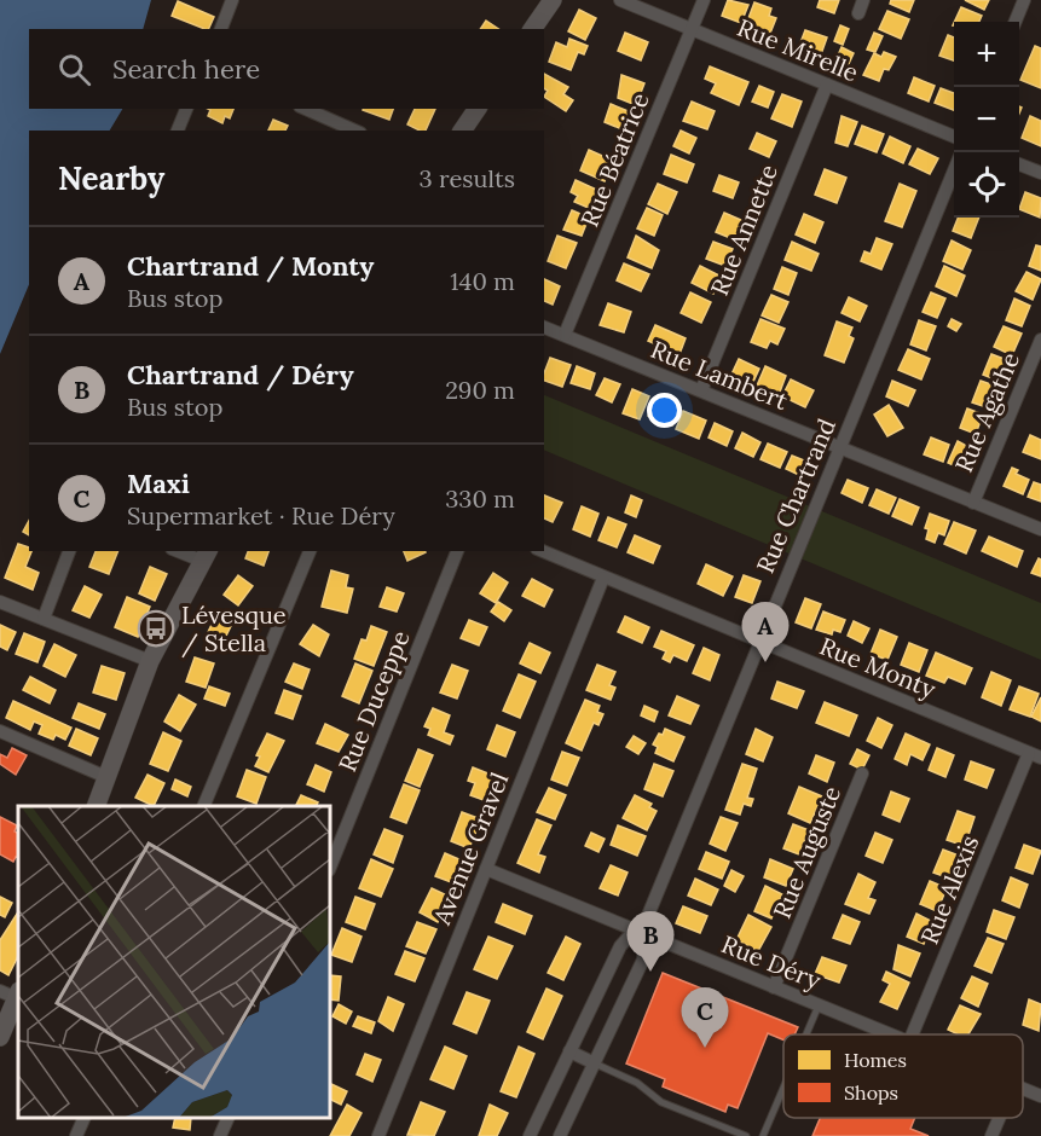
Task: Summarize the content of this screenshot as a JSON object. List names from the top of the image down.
{
  "streets": {
    "street": [
      "Rue Mirelle",
      "Rue Béatrice",
      "Rue Annette",
      "Rue Lambert",
      "Rue Agathe",
      "Rue Chartrand",
      "Rue Monty",
      "Rue Duceppe",
      "Avenue Gravel",
      "Rue Auguste",
      "Rue Alexis",
      "Rue Déry"
    ]
  },
  "crossings": [
    ["Rue Mirelle", "Rue Béatrice"],
    ["Rue Mirelle", "Rue Annette"],
    ["Rue Béatrice", "Rue Lambert"],
    ["Rue Annette", "Rue Lambert"],
    ["Rue Lambert", "Rue Agathe"],
    ["Rue Lambert", "Rue Chartrand"],
    ["Rue Chartrand", "Rue Monty"],
    ["Rue Chartrand", "Rue Déry"],
    ["Rue Monty", "Avenue Gravel"],
    ["Rue Monty", "Rue Alexis"],
    ["Avenue Gravel", "Rue Déry"],
    ["Rue Auguste", "Rue Déry"]
  ],
  "places": {
    "bus stop": ["Lévesque / Stella"]
  },
  "legend": ["Homes", "Shops"],
  "page": {
    "map_buttons": ["+", "−"],
    "search": "Search here",
    "heading": ["Nearby", "3 results"],
    "list": [
      {
        "mark": "A",
        "name": "Chartrand / Monty",
        "note": "Bus stop",
        "value": "140 m"
      },
      {
        "mark": "B",
        "name": "Chartrand / Déry",
        "note": "Bus stop",
        "value": "290 m"
      },
      {
        "mark": "C",
        "name": "Maxi",
        "note": "Supermarket · Rue Déry",
        "value": "330 m"
      }
    ],
    "pins": ["A", "B", "C"]
  }
}
